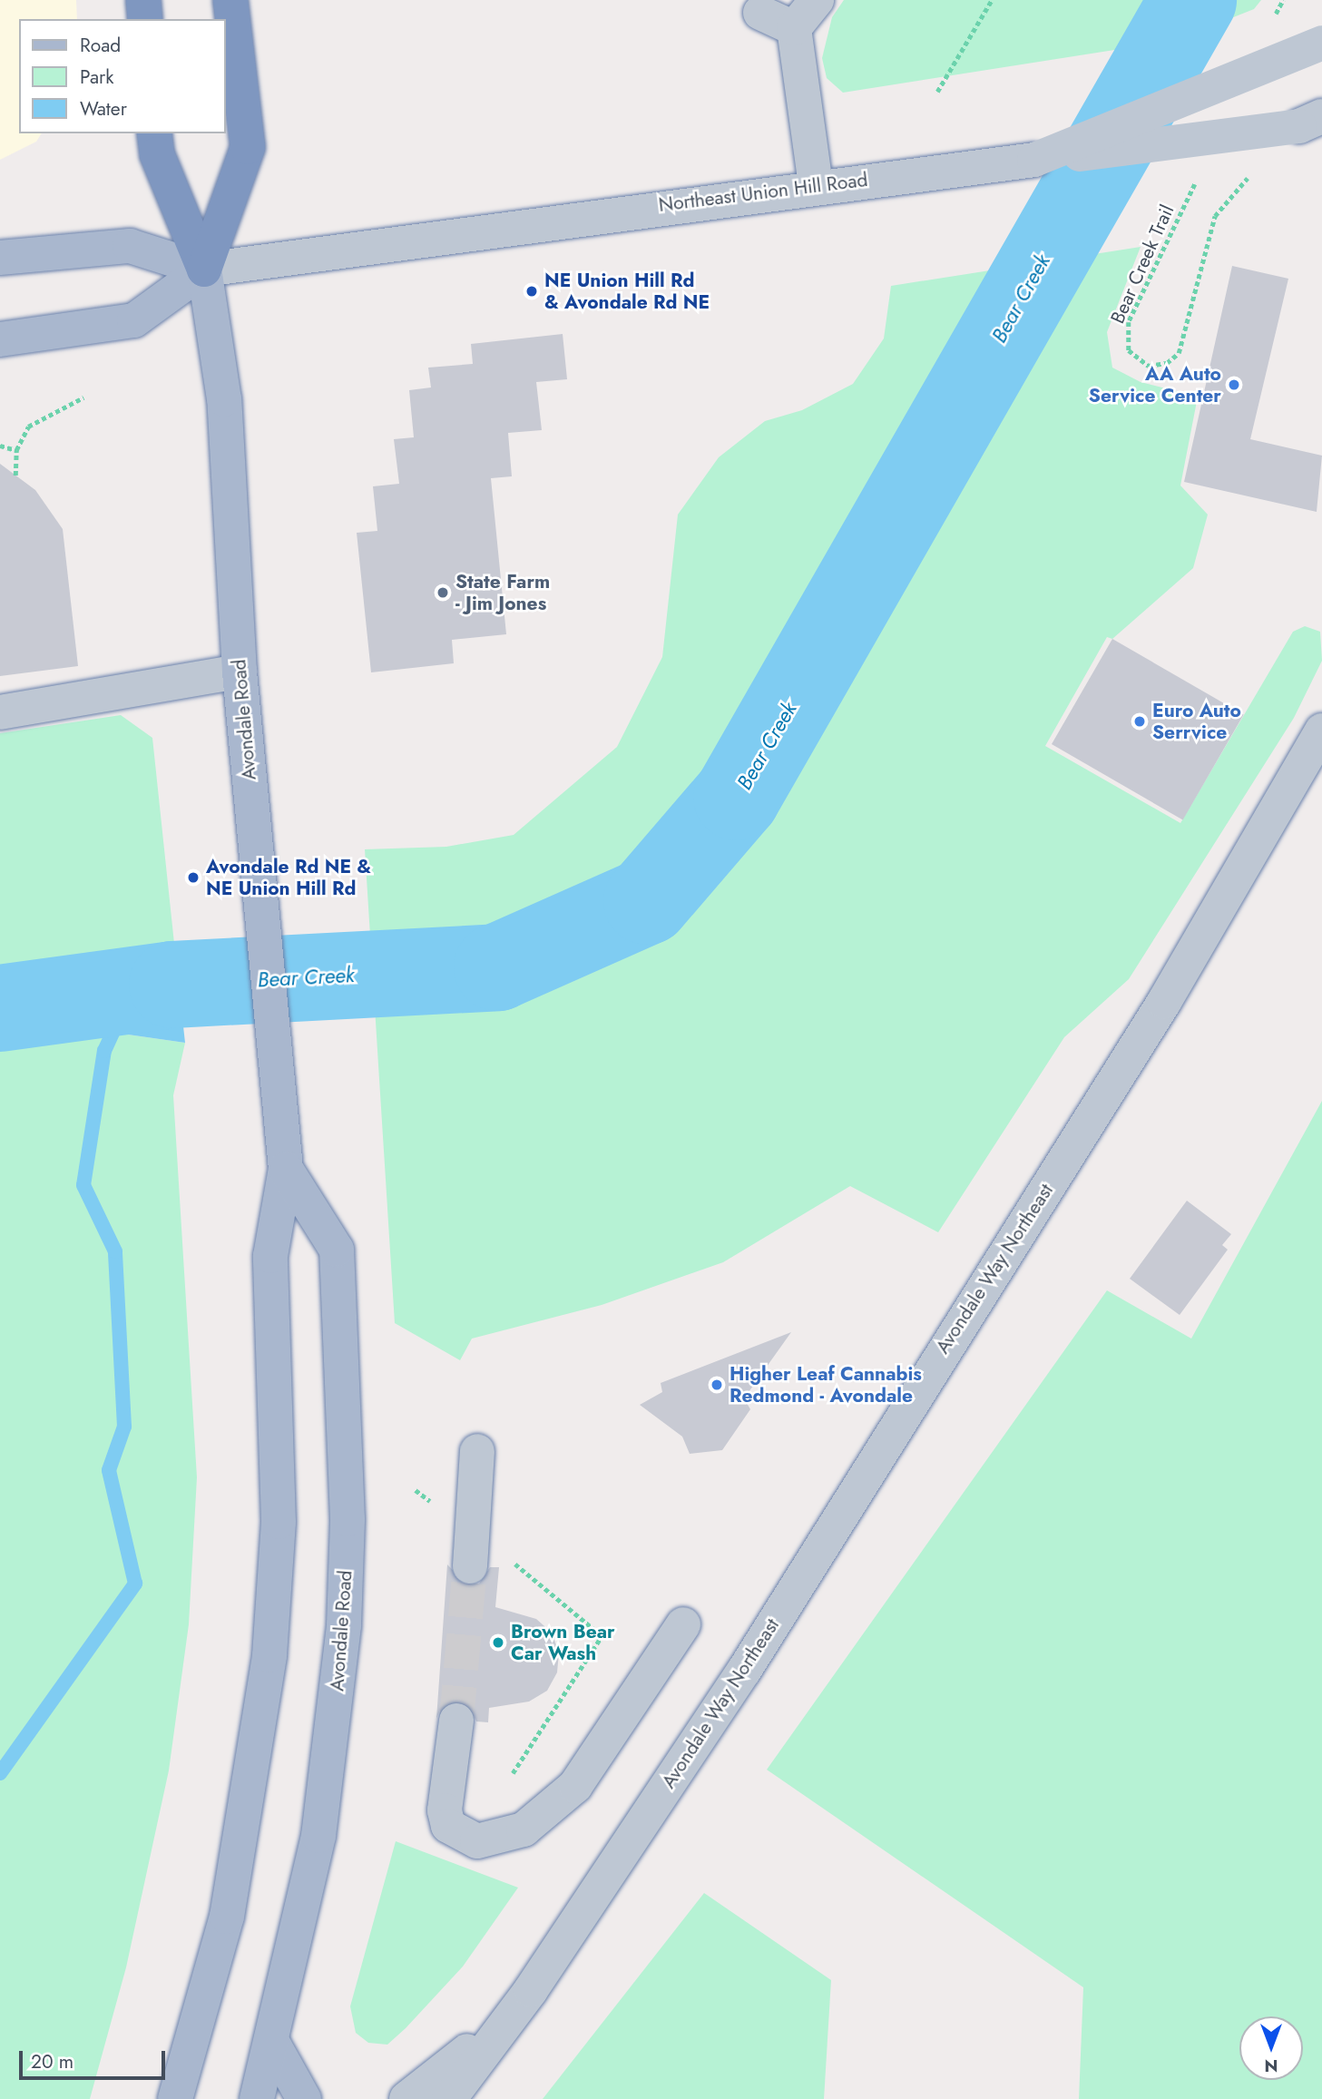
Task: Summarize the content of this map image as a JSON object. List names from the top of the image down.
{
  "streets": {
    "main road": ["Northeast Union Hill Road", "Avondale Road"],
    "street": ["Avondale Way Northeast"],
    "path": ["Bear Creek Trail"]
  },
  "crossings": [
    ["Northeast Union Hill Road", "Bear Creek Trail"],
    ["Northeast Union Hill Road", "Avondale Road"]
  ],
  "water": ["Bear Creek"],
  "places": [
    "NE Union Hill Rd & Avondale Rd NE",
    "AA Auto Service Center",
    "State Farm - Jim Jones",
    "Euro Auto Serrvice",
    "Avondale Rd NE & NE Union Hill Rd",
    "Higher Leaf Cannabis Redmond - Avondale",
    "Brown Bear Car Wash"
  ],
  "legend": ["Road", "Park", "Water"],
  "scale_bar": "20 m",
  "north": "bottom"
}
